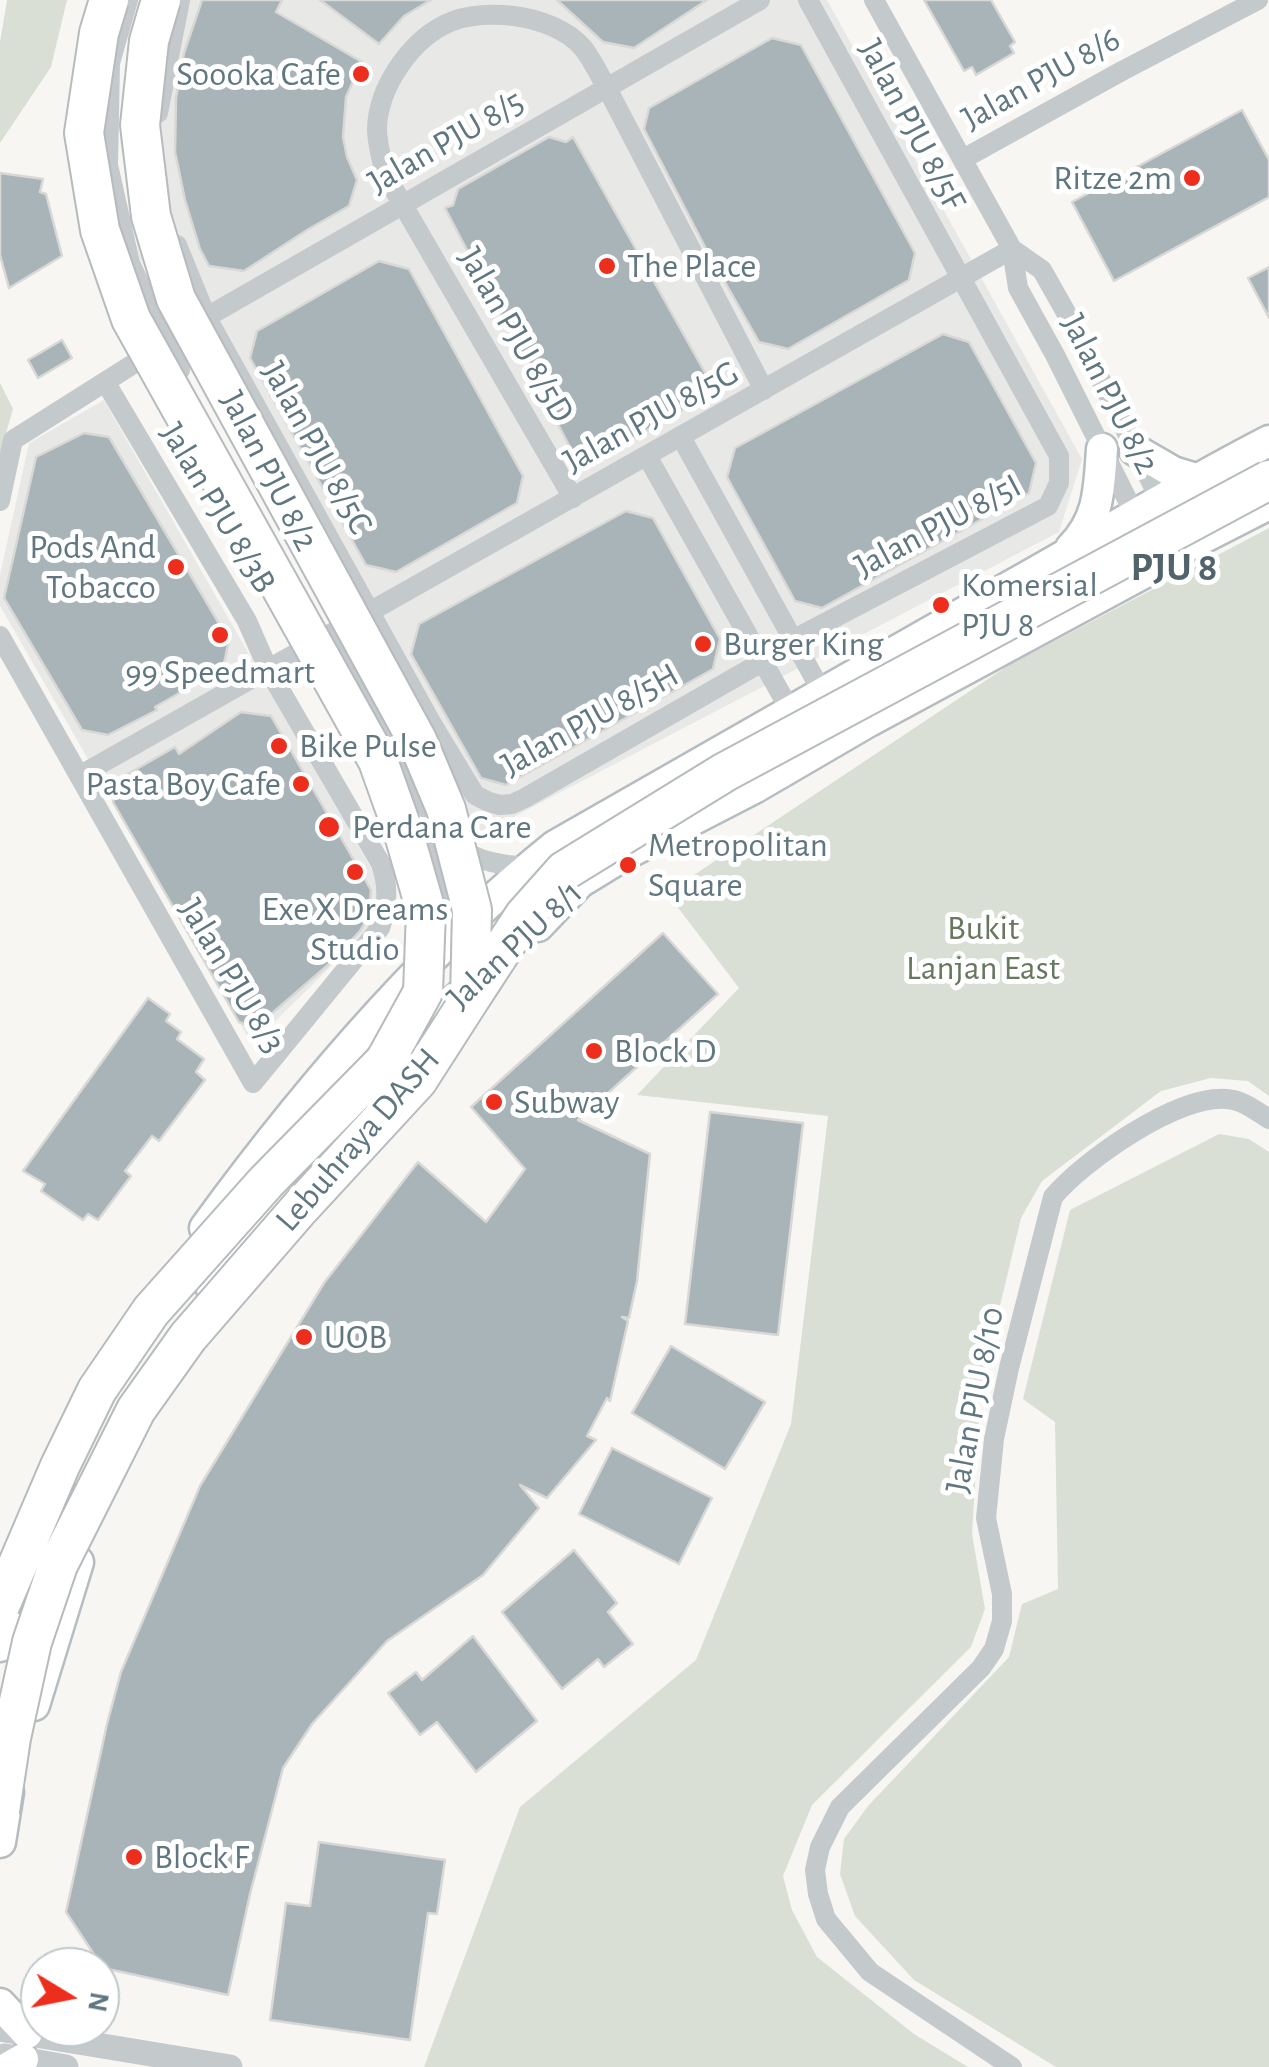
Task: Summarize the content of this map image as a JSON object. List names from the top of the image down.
{
  "streets": {
    "highway": ["Lebuhraya DASH"],
    "main road": ["Jalan PJU 8/1"],
    "street": [
      "Jalan PJU 8/6",
      "Jalan PJU 8/5F",
      "Jalan PJU 8/5",
      "Jalan PJU 8/5D",
      "Jalan PJU 8/2",
      "Jalan PJU 8/5G",
      "Jalan PJU 8/5C",
      "Jalan PJU 8/3B",
      "Jalan PJU 8/5I",
      "Jalan PJU 8/5H",
      "Jalan PJU 8/3",
      "Jalan PJU 8/10"
    ]
  },
  "crossings": [
    ["Jalan PJU 8/6", "Jalan PJU 8/2"],
    ["Jalan PJU 8/5F", "Jalan PJU 8/5G"],
    ["Jalan PJU 8/5F", "Jalan PJU 8/5I"],
    ["Jalan PJU 8/5", "Jalan PJU 8/5D"],
    ["Jalan PJU 8/5", "Jalan PJU 8/2"],
    ["Jalan PJU 8/5", "Jalan PJU 8/5C"],
    ["Jalan PJU 8/5", "Jalan PJU 8/3B"],
    ["Jalan PJU 8/5D", "Jalan PJU 8/5G"],
    ["Jalan PJU 8/2", "Jalan PJU 8/5G"],
    ["Jalan PJU 8/2", "Jalan PJU 8/1"],
    ["Jalan PJU 8/5G", "Jalan PJU 8/5C"],
    ["Jalan PJU 8/5G", "Jalan PJU 8/5I"],
    ["Jalan PJU 8/5G", "Jalan PJU 8/5H"],
    ["Jalan PJU 8/5C", "Jalan PJU 8/5H"],
    ["Jalan PJU 8/3B", "Jalan PJU 8/3"]
  ],
  "districts": ["PJU 8"],
  "parks": ["Bukit Lanjan East"],
  "places": [
    "Soooka Cafe",
    "Ritze 2m",
    "The Place",
    "Pods And Tobacco",
    "Komersial PJU 8",
    "99 Speedmart",
    "Burger King",
    "Bike Pulse",
    "Pasta Boy Cafe",
    "Perdana Care",
    "Metropolitan Square",
    "Exe X Dreams Studio",
    "Block D",
    "Subway",
    "UOB",
    "Block F"
  ],
  "north": "right"
}
